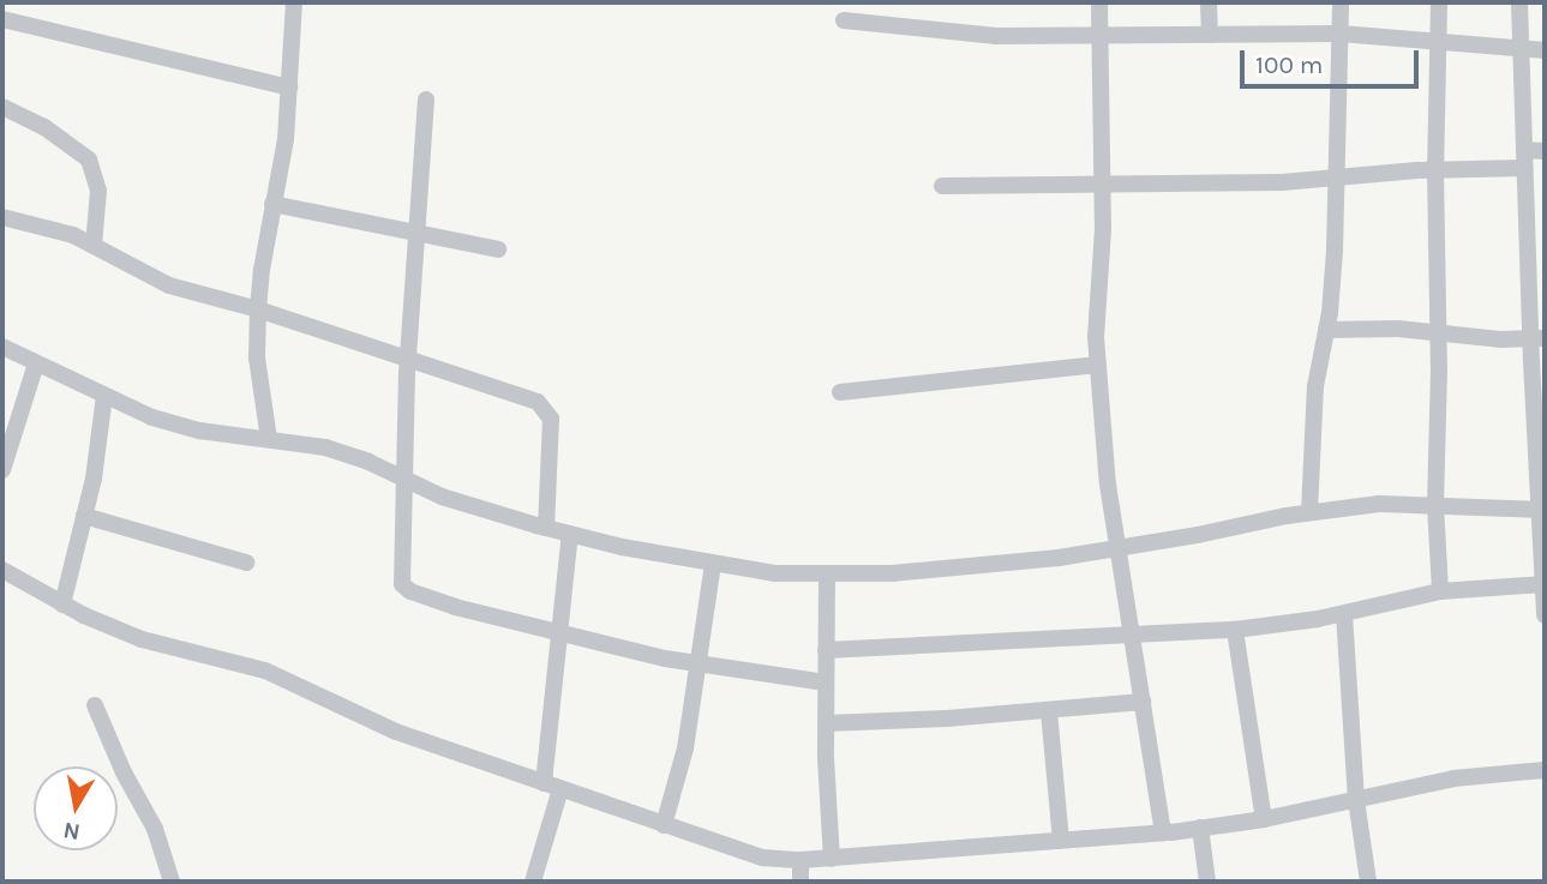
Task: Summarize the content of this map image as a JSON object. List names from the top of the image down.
{
  "scale_bar": "100 m",
  "north": "bottom"
}
